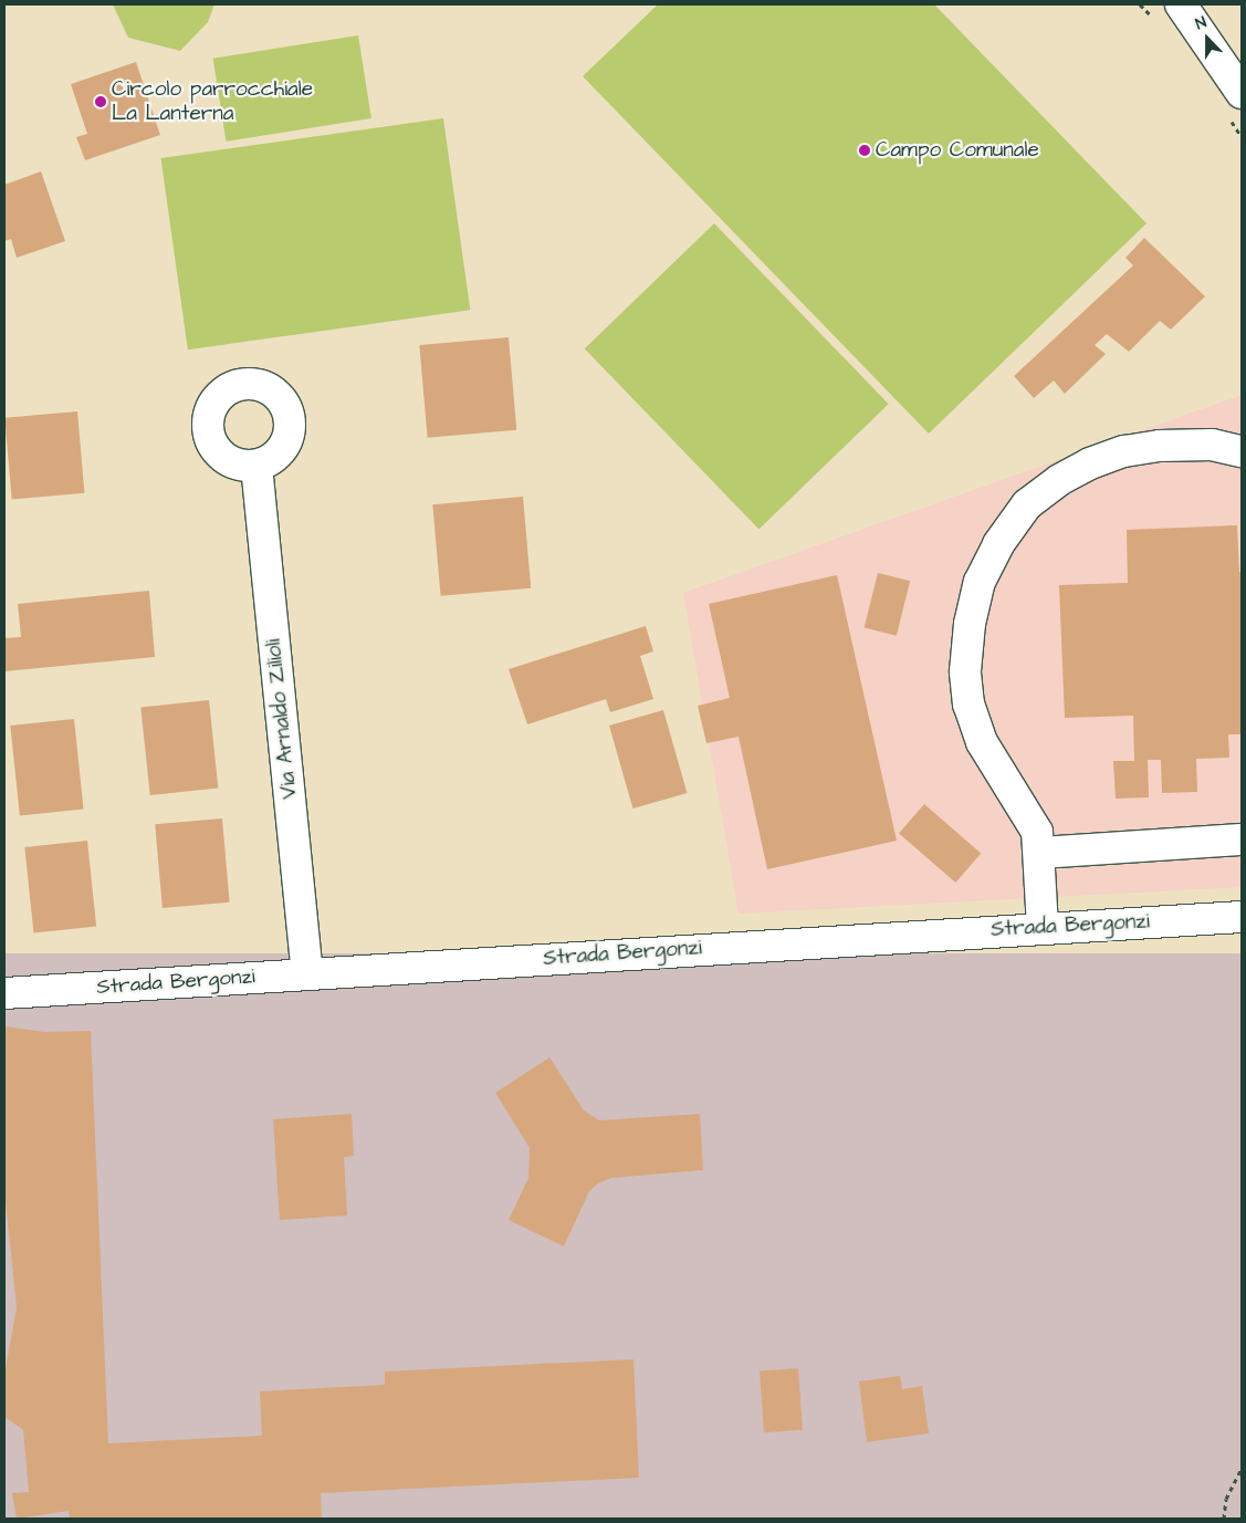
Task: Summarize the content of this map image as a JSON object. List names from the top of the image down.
{
  "streets": {
    "street": ["Via Arnaldo Zilioli", "Strada Bergonzi"]
  },
  "crossings": [
    ["Via Arnaldo Zilioli", "Strada Bergonzi"]
  ],
  "places": ["Circolo parrocchiale La Lanterna", "Campo Comunale"],
  "north": "top"
}
